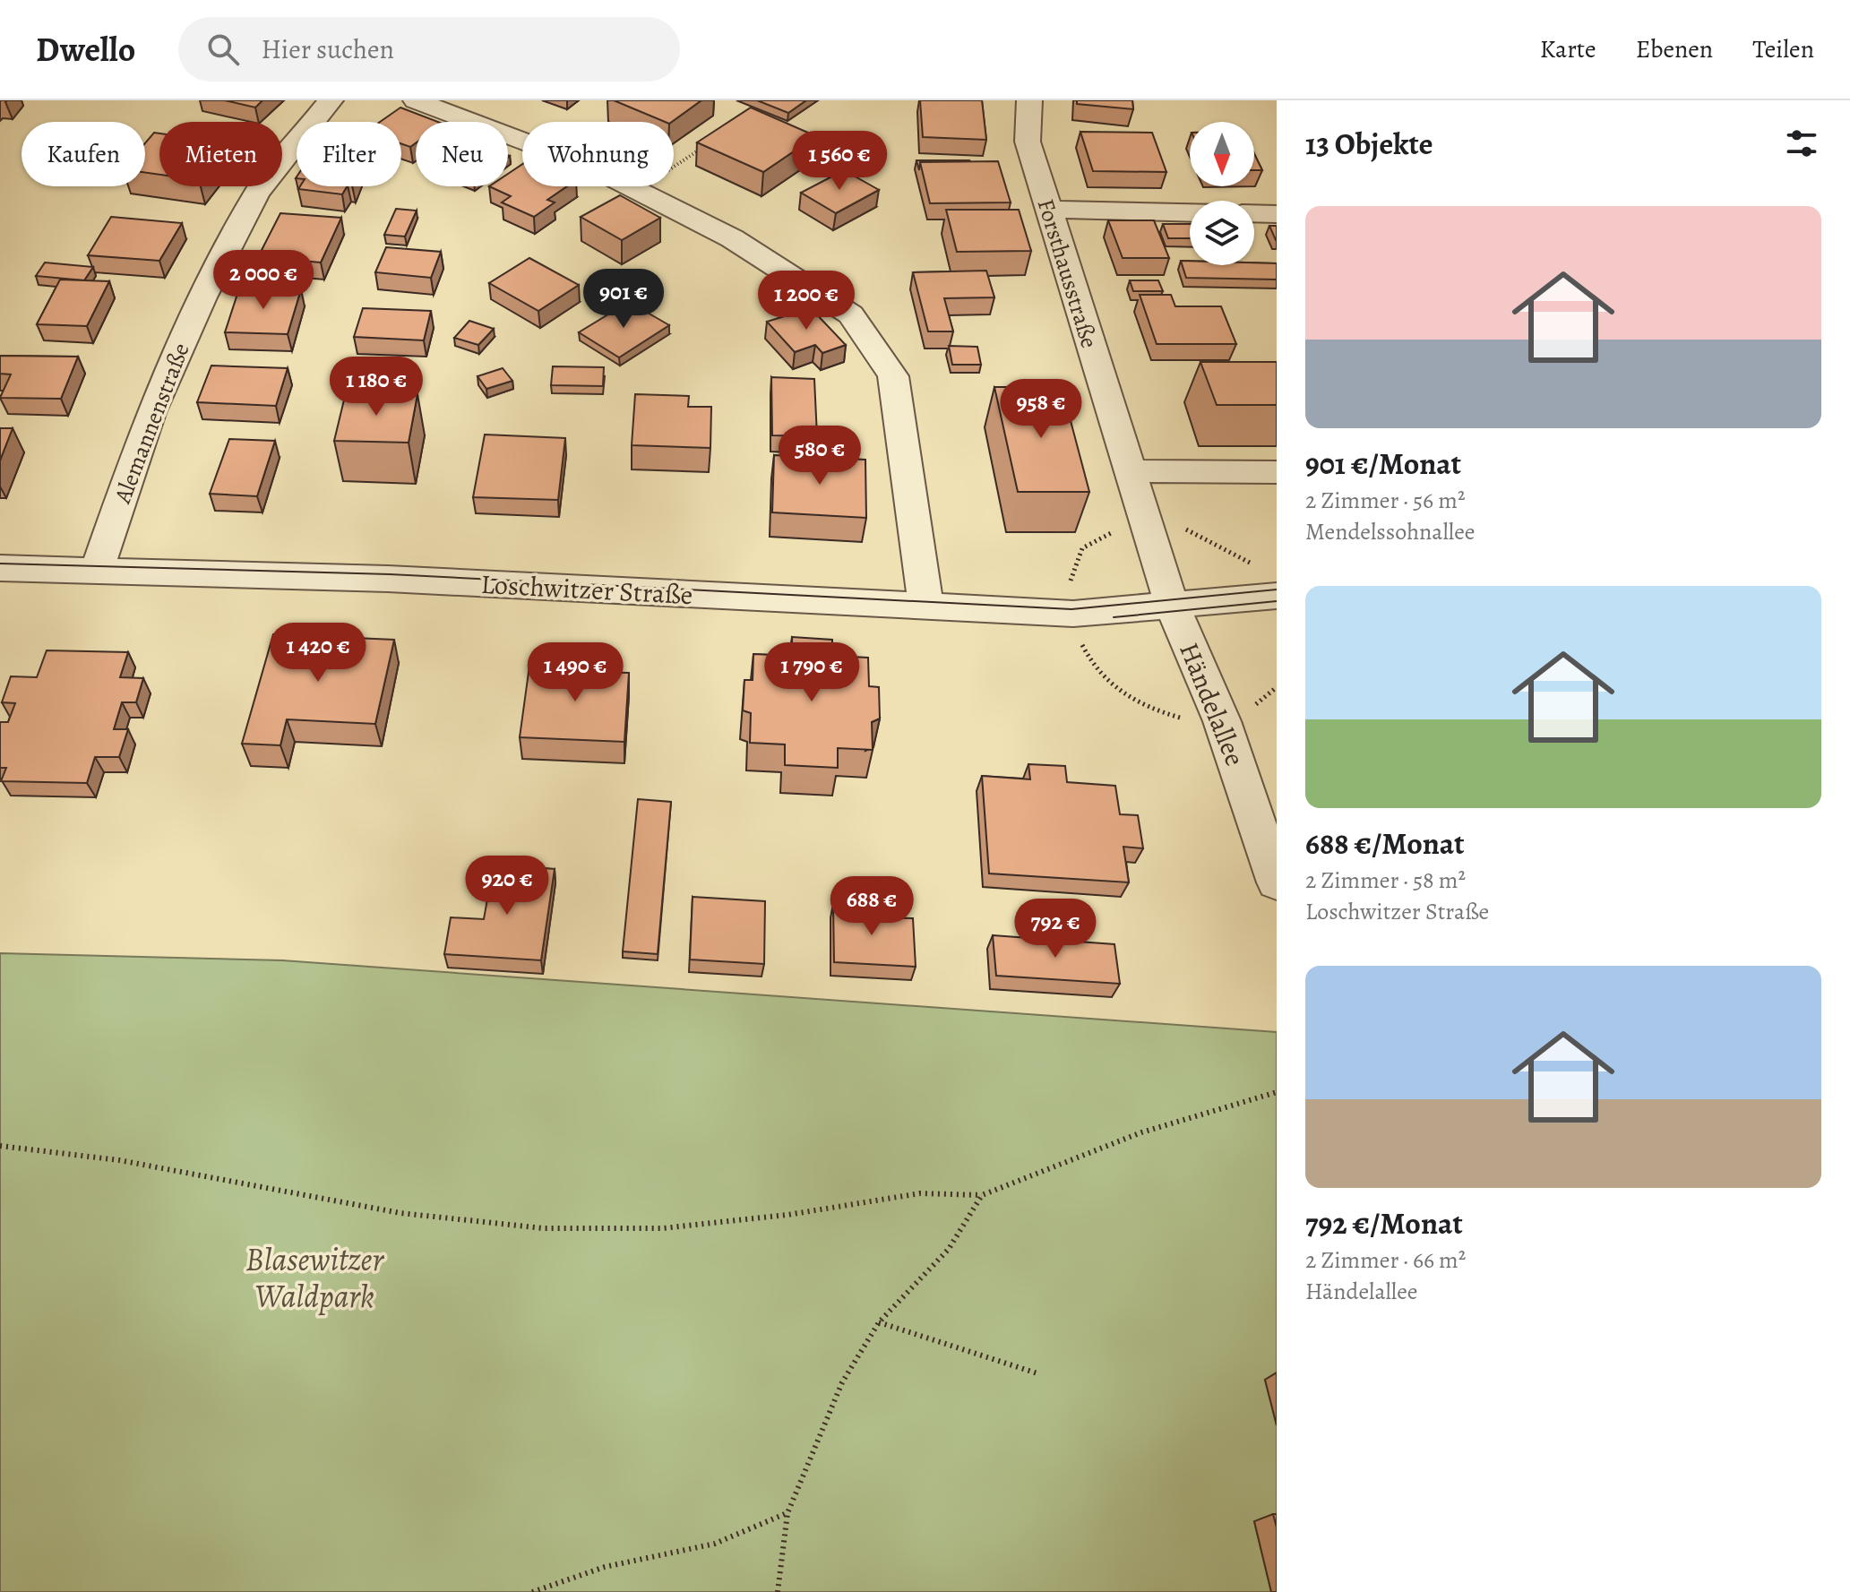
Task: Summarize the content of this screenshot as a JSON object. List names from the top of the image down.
{
  "streets": {
    "street": [
      "Forsthausstraße",
      "Alemannenstraße",
      "Loschwitzer Straße",
      "Händelallee"
    ]
  },
  "crossings": [
    ["Forsthausstraße", "Loschwitzer Straße"],
    ["Forsthausstraße", "Händelallee"],
    ["Alemannenstraße", "Loschwitzer Straße"],
    ["Loschwitzer Straße", "Händelallee"]
  ],
  "parks": ["Blasewitzer Waldpark"],
  "north": "bottom",
  "page": {
    "header": "Dwello",
    "search": "Hier suchen",
    "nav": ["Karte", "Ebenen", "Teilen"],
    "heading": "13 Objekte",
    "chip": [
      "Kaufen",
      "Mieten",
      "Filter",
      "Neu",
      "Wohnung"
    ],
    "price": [
      "1 560 €",
      "2 000 €",
      "901 €",
      "1 200 €",
      "1 180 €",
      "958 €",
      "580 €",
      "1 420 €",
      "1 490 €",
      "1 790 €",
      "920 €",
      "688 €",
      "792 €"
    ],
    "list": [
      {
        "name": "901 €/Monat",
        "note": "2 Zimmer · 56 m² · Mendelssohnallee"
      },
      {
        "name": "688 €/Monat",
        "note": "2 Zimmer · 58 m² · Loschwitzer Straße"
      },
      {
        "name": "792 €/Monat",
        "note": "2 Zimmer · 66 m² · Händelallee"
      }
    ]
  }
}
